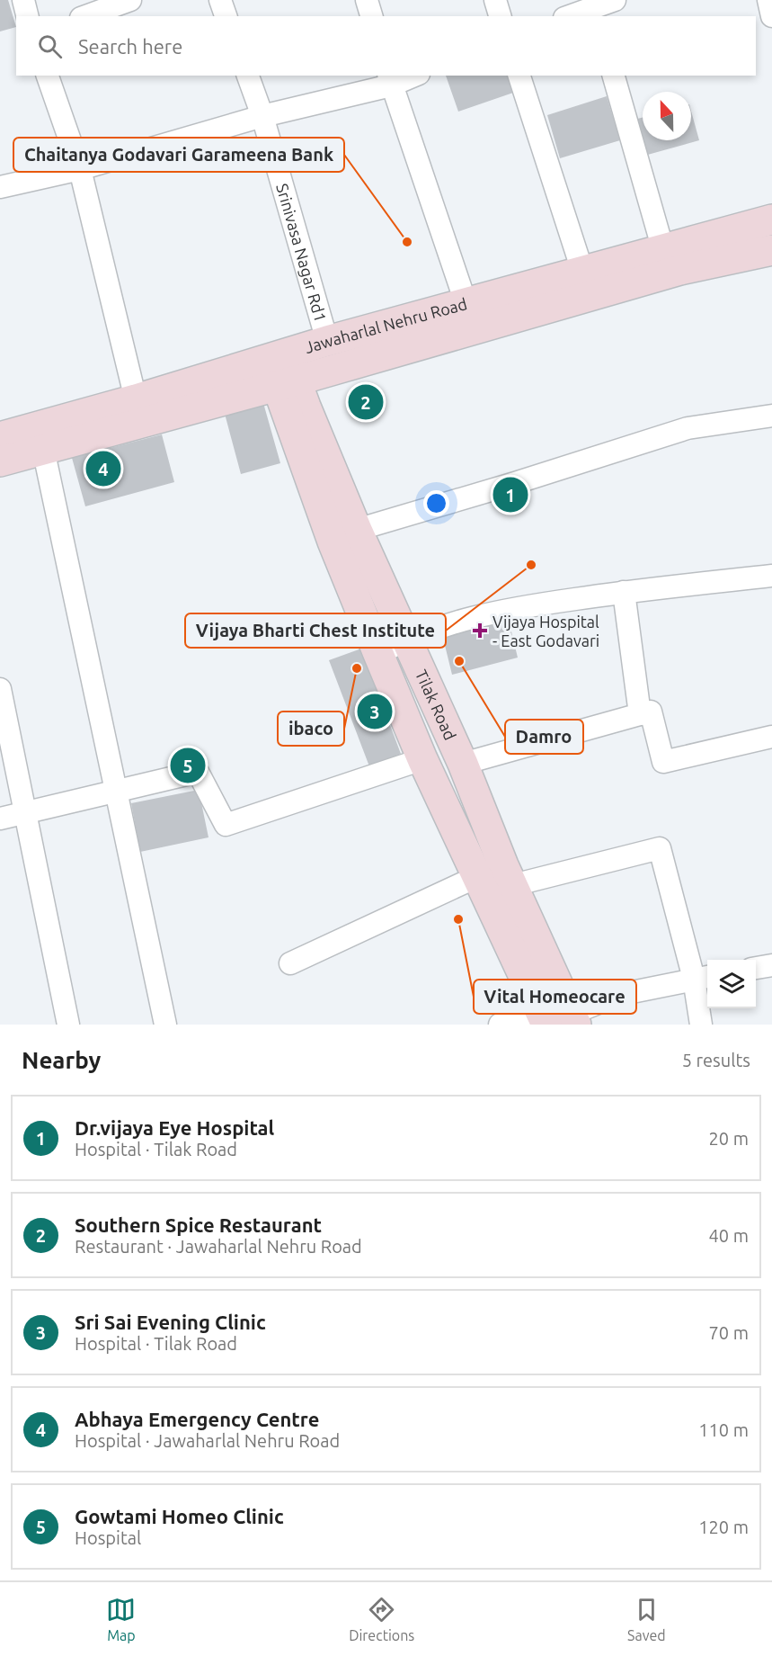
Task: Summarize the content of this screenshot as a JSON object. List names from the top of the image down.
{
  "streets": {
    "main road": ["Jawaharlal Nehru Road", "Tilak Road"],
    "street": ["Srinivasa Nagar Rd1"]
  },
  "crossings": [
    ["Srinivasa Nagar Rd1", "Jawaharlal Nehru Road"],
    ["Jawaharlal Nehru Road", "Tilak Road"]
  ],
  "places": {
    "other": [
      "Chaitanya Godavari Garameena Bank",
      "Vijaya Bharti Chest Institute",
      "Damro",
      "ibaco",
      "Vital Homeocare"
    ],
    "health": ["Vijaya Hospital - East Godavari"]
  },
  "north": "top",
  "page": {
    "search": "Search here",
    "pins": [
      "2",
      "4",
      "1",
      "3",
      "5"
    ],
    "heading": ["Nearby", "5 results"],
    "list": [
      {
        "mark": "1",
        "name": "Dr.vijaya Eye Hospital",
        "note": "Hospital · Tilak Road",
        "value": "20 m"
      },
      {
        "mark": "2",
        "name": "Southern Spice Restaurant",
        "note": "Restaurant · Jawaharlal Nehru Road",
        "value": "40 m"
      },
      {
        "mark": "3",
        "name": "Sri Sai Evening Clinic",
        "note": "Hospital · Tilak Road",
        "value": "70 m"
      },
      {
        "mark": "4",
        "name": "Abhaya Emergency Centre",
        "note": "Hospital · Jawaharlal Nehru Road",
        "value": "110 m"
      },
      {
        "mark": "5",
        "name": "Gowtami Homeo Clinic",
        "note": "Hospital",
        "value": "120 m"
      }
    ],
    "nav": ["Map", "Directions", "Saved"]
  }
}
